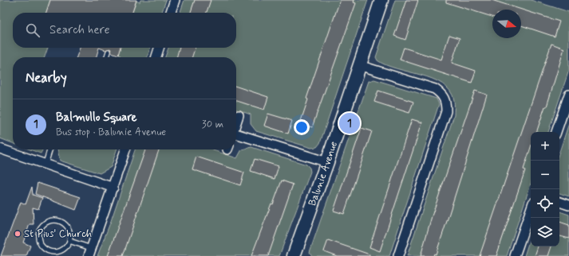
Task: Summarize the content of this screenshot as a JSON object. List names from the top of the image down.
{
  "streets": {
    "street": ["Balunie Avenue"]
  },
  "places": ["St Pius' Church"],
  "north": "right",
  "page": {
    "search": "Search here",
    "heading": "Nearby",
    "list": [
      {
        "mark": "1",
        "name": "Balmullo Square",
        "note": "Bus stop · Balunie Avenue",
        "value": "30 m"
      }
    ],
    "pins": "1",
    "map_buttons": ["+", "−"]
  }
}
